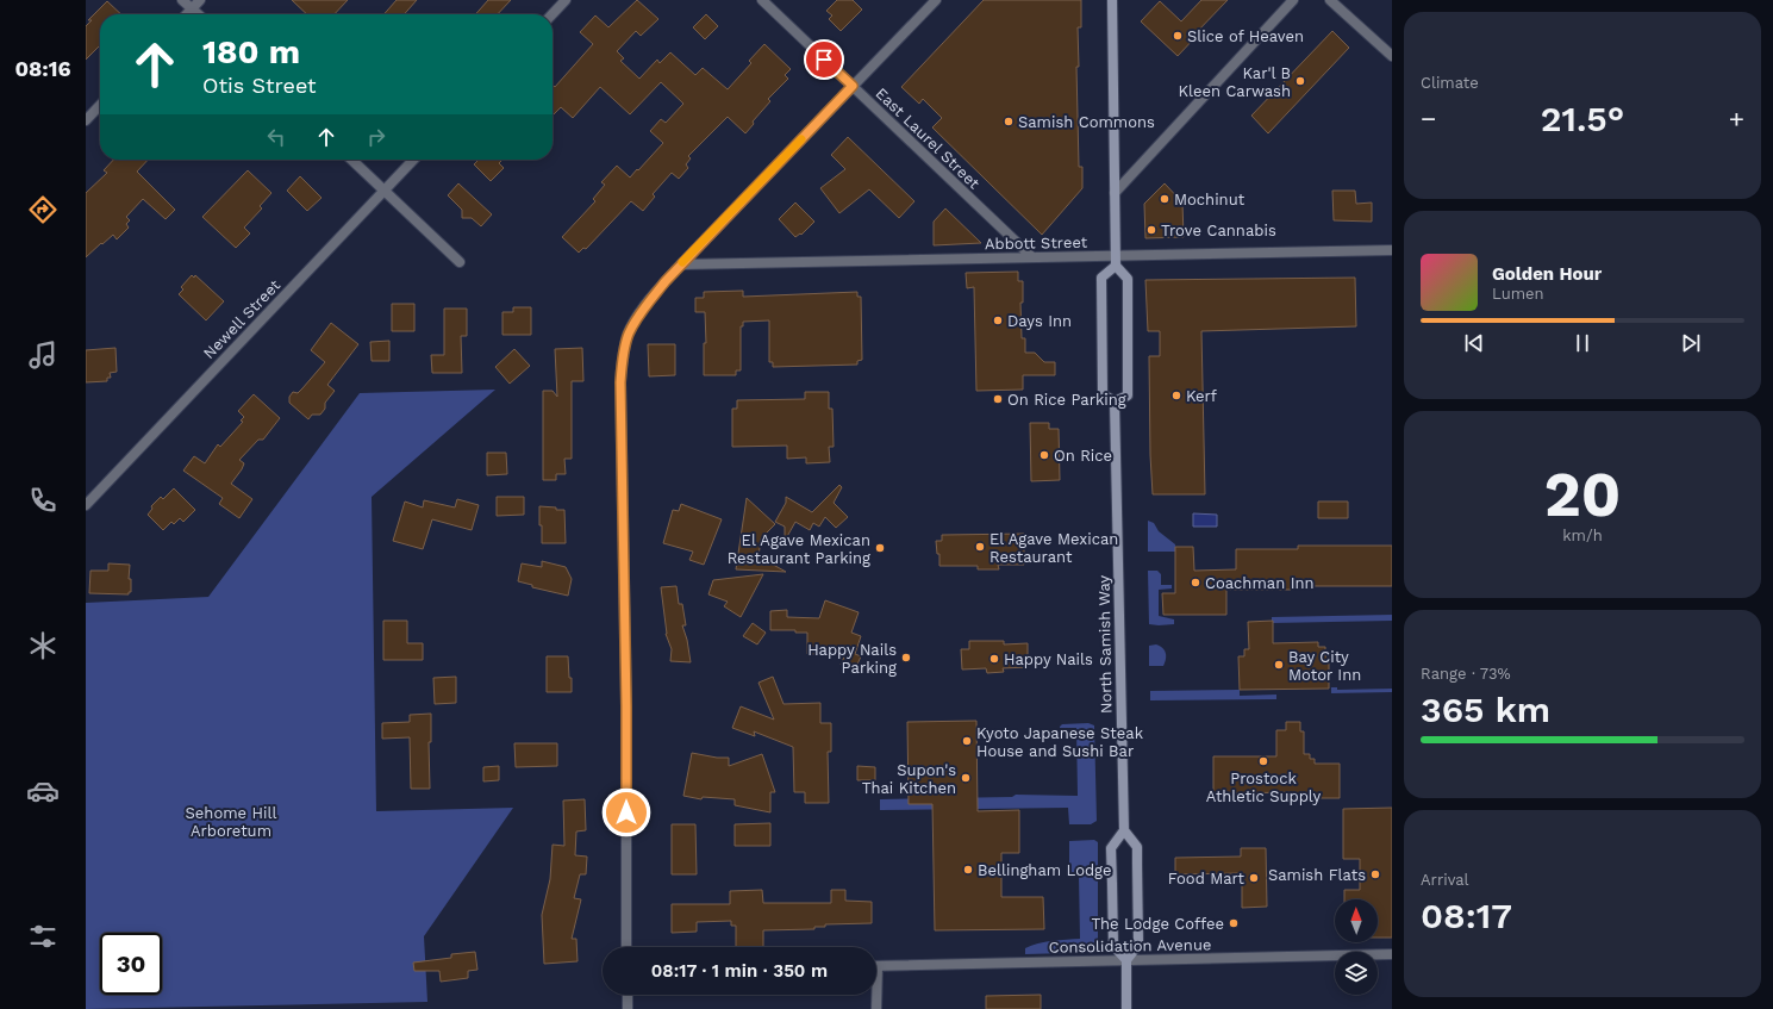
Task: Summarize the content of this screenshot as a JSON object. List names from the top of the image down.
{
  "streets": {
    "main road": ["North Samish Way"],
    "street": [
      "East Laurel Street",
      "Abbott Street",
      "Newell Street",
      "Consolidation Avenue"
    ]
  },
  "crossings": [
    ["East Laurel Street", "Abbott Street"]
  ],
  "parks": ["Sehome Hill Arboretum"],
  "places": [
    "Slice of Heaven",
    "Kar'l B Kleen Carwash",
    "Samish Commons",
    "Mochinut",
    "Trove Cannabis",
    "Days Inn",
    "Kerf",
    "On Rice Parking",
    "On Rice",
    "El Agave Mexican Restaurant",
    "El Agave Mexican Restaurant Parking",
    "Coachman Inn",
    "Happy Nails Parking",
    "Happy Nails",
    "Bay City Motor Inn",
    "Kyoto Japanese Steak House and Sushi Bar",
    "Prostock Athletic Supply",
    "Supon's Thai Kitchen",
    "Bellingham Lodge",
    "Samish Flats",
    "Food Mart",
    "The Lodge Coffee"
  ],
  "north": "top",
  "page": {
    "tabs": "08:16",
    "tile": [
      "Climate",
      ["20", "km/h"],
      ["Range · 73%", "365 km"],
      ["Arrival", "08:17"]
    ],
    "turn": ["180 m", "Otis Street"],
    "heat": ["−", "21.5°", "+"],
    "song": ["Golden Hour", "Lumen"],
    "limit": "30",
    "trip": "08:17 · 1 min · 350 m"
  }
}
